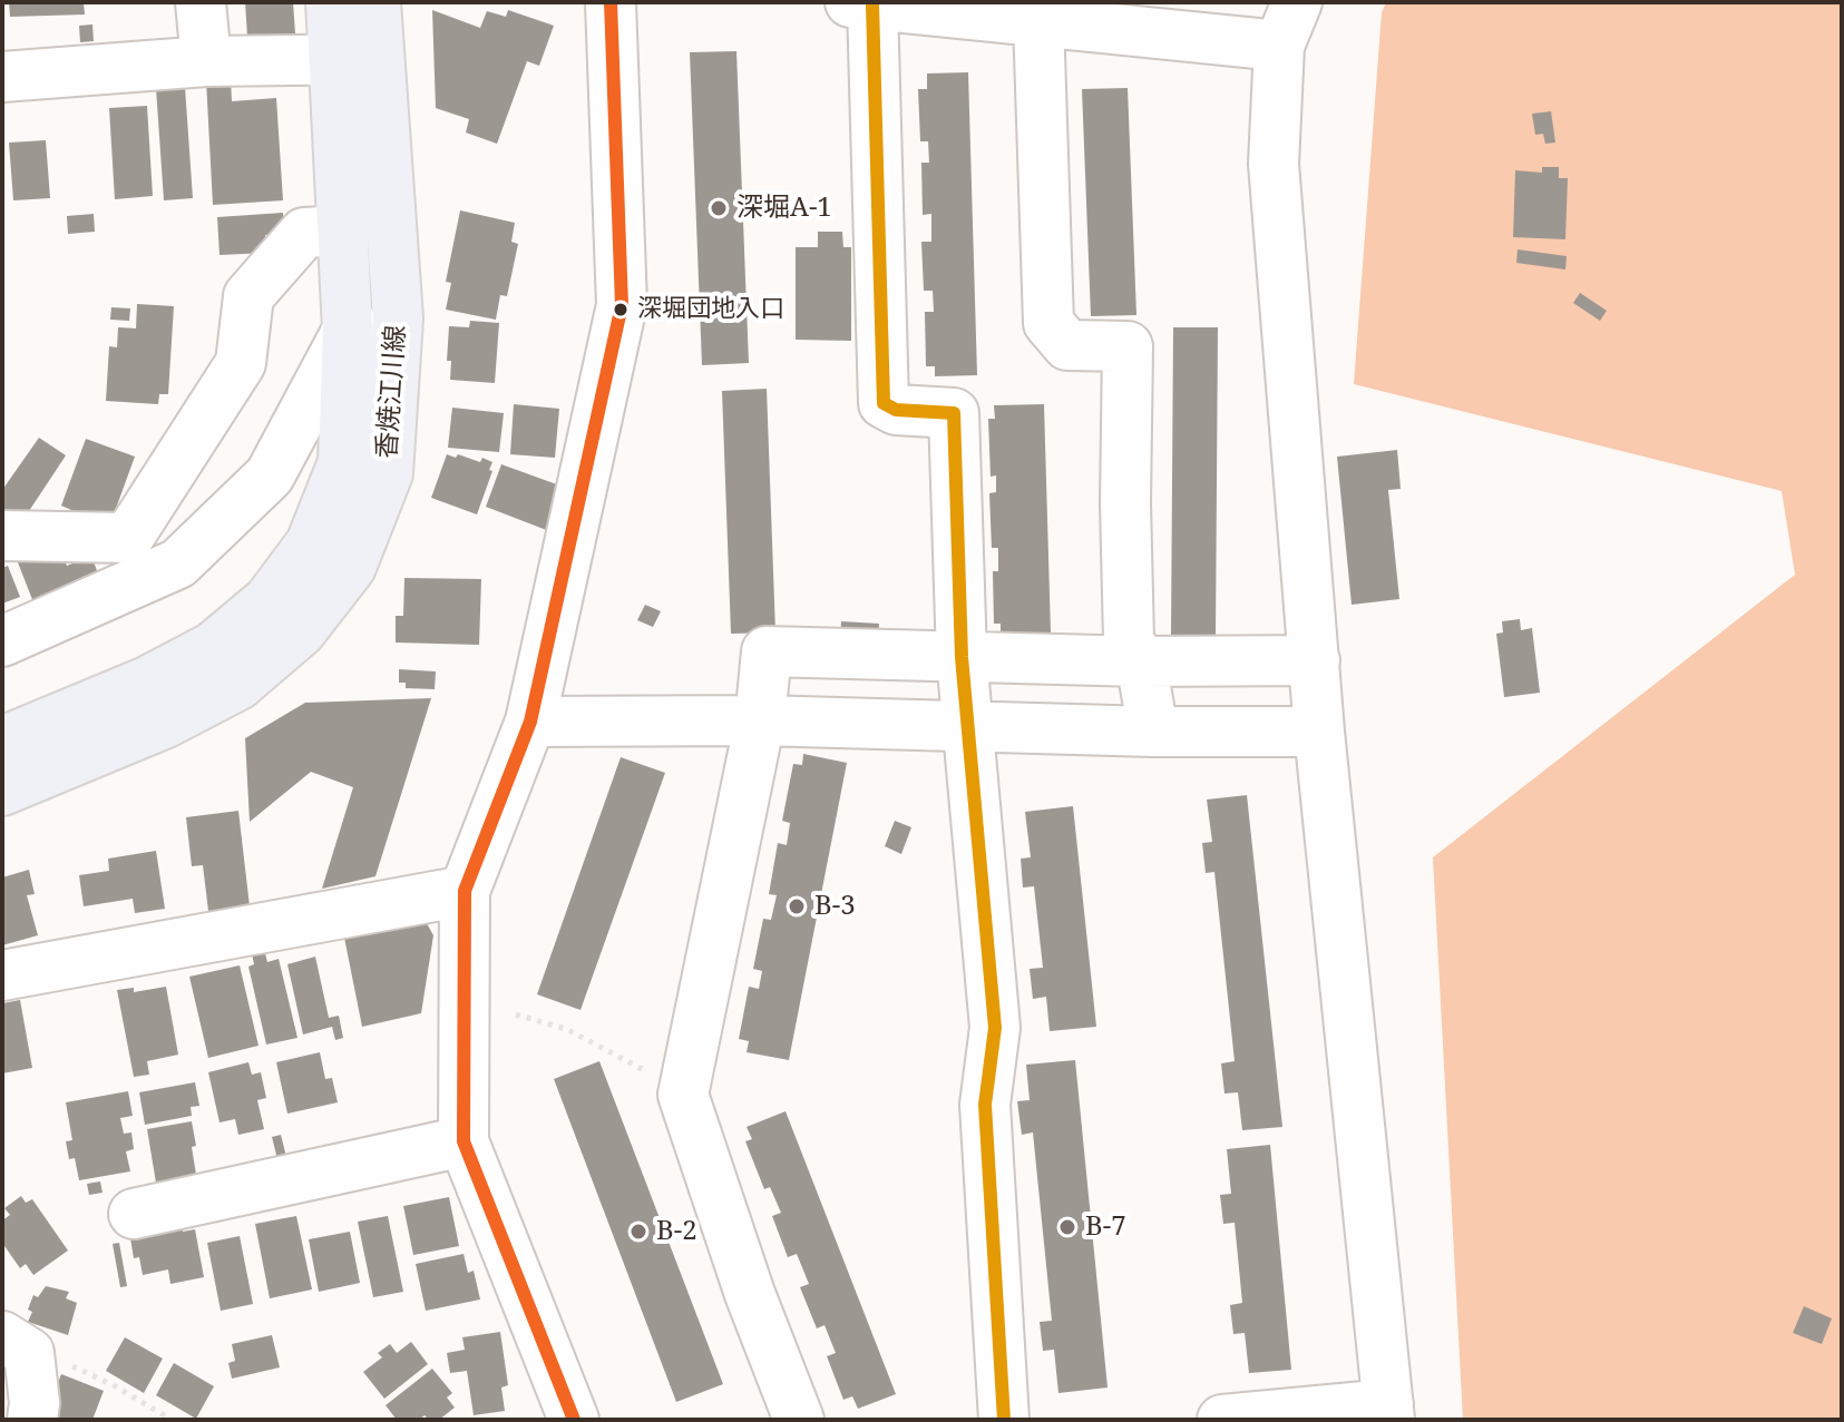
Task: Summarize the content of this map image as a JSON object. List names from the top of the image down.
{
  "streets": {
    "main road": ["香焼江川線"]
  },
  "places": [
    "深堀A-1",
    "深堀団地入口",
    "B-3",
    "B-7",
    "B-2"
  ]
}
